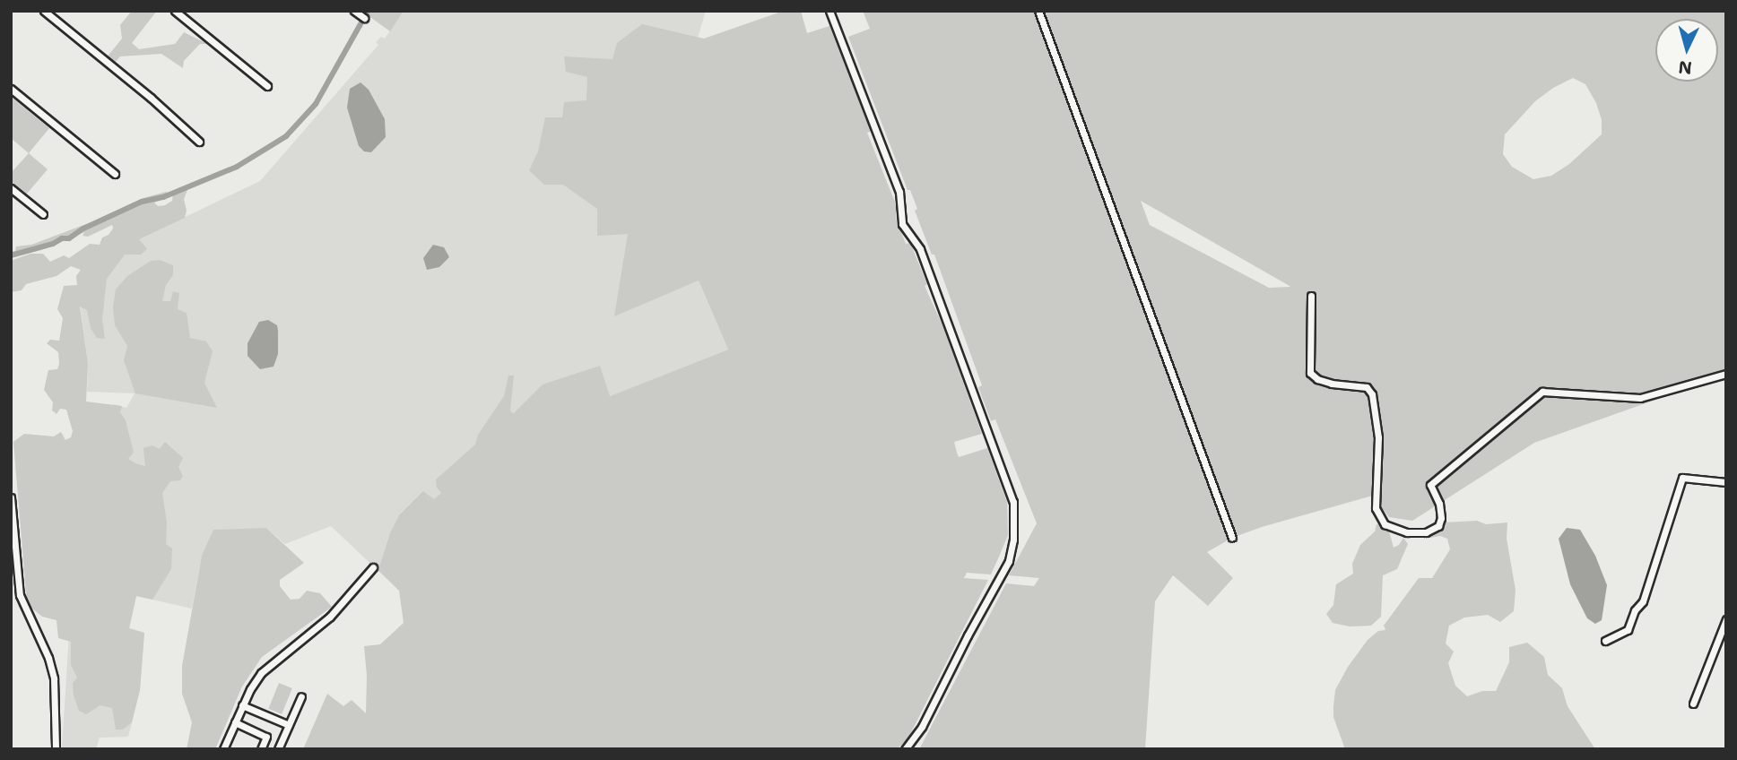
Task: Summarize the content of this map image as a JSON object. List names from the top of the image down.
{
  "north": "bottom"
}
